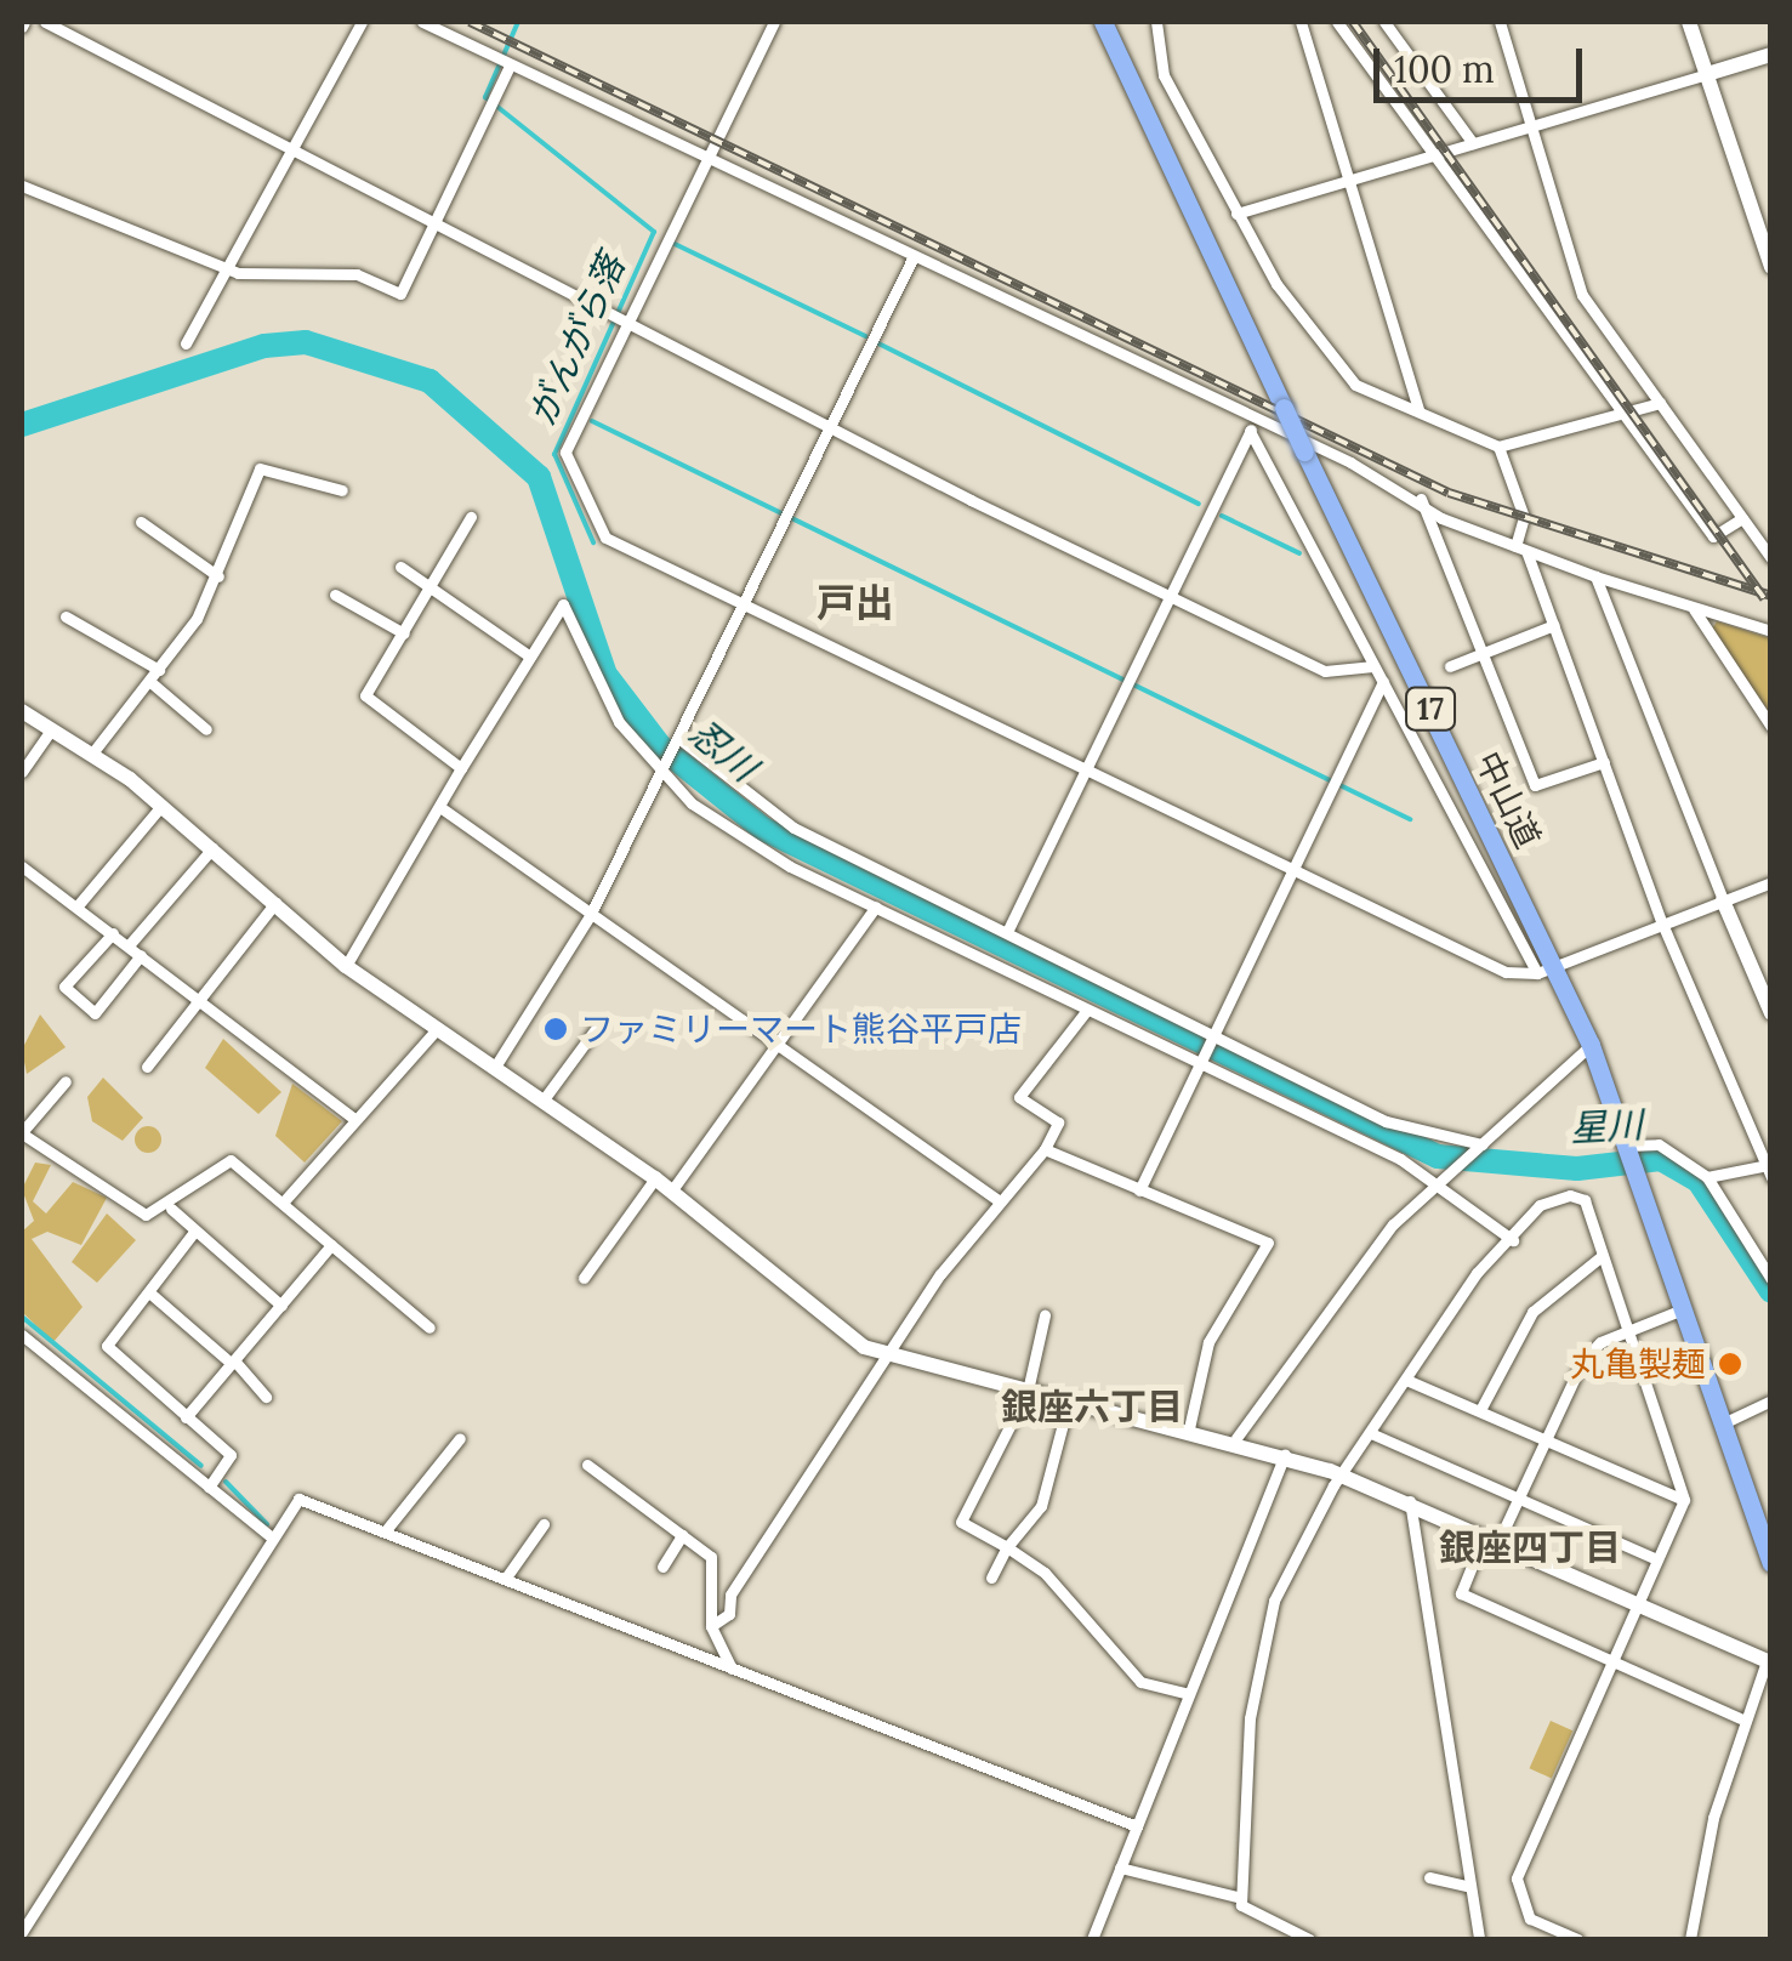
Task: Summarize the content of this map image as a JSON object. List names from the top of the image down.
{
  "streets": {
    "highway": ["17", "中山道"]
  },
  "districts": ["戸出", "銀座六丁目", "銀座四丁目"],
  "water": ["がんがら落", "忍川", "星川"],
  "places": ["ファミリーマート熊谷平戸店", "丸亀製麺"],
  "scale_bar": "100 m"
}
